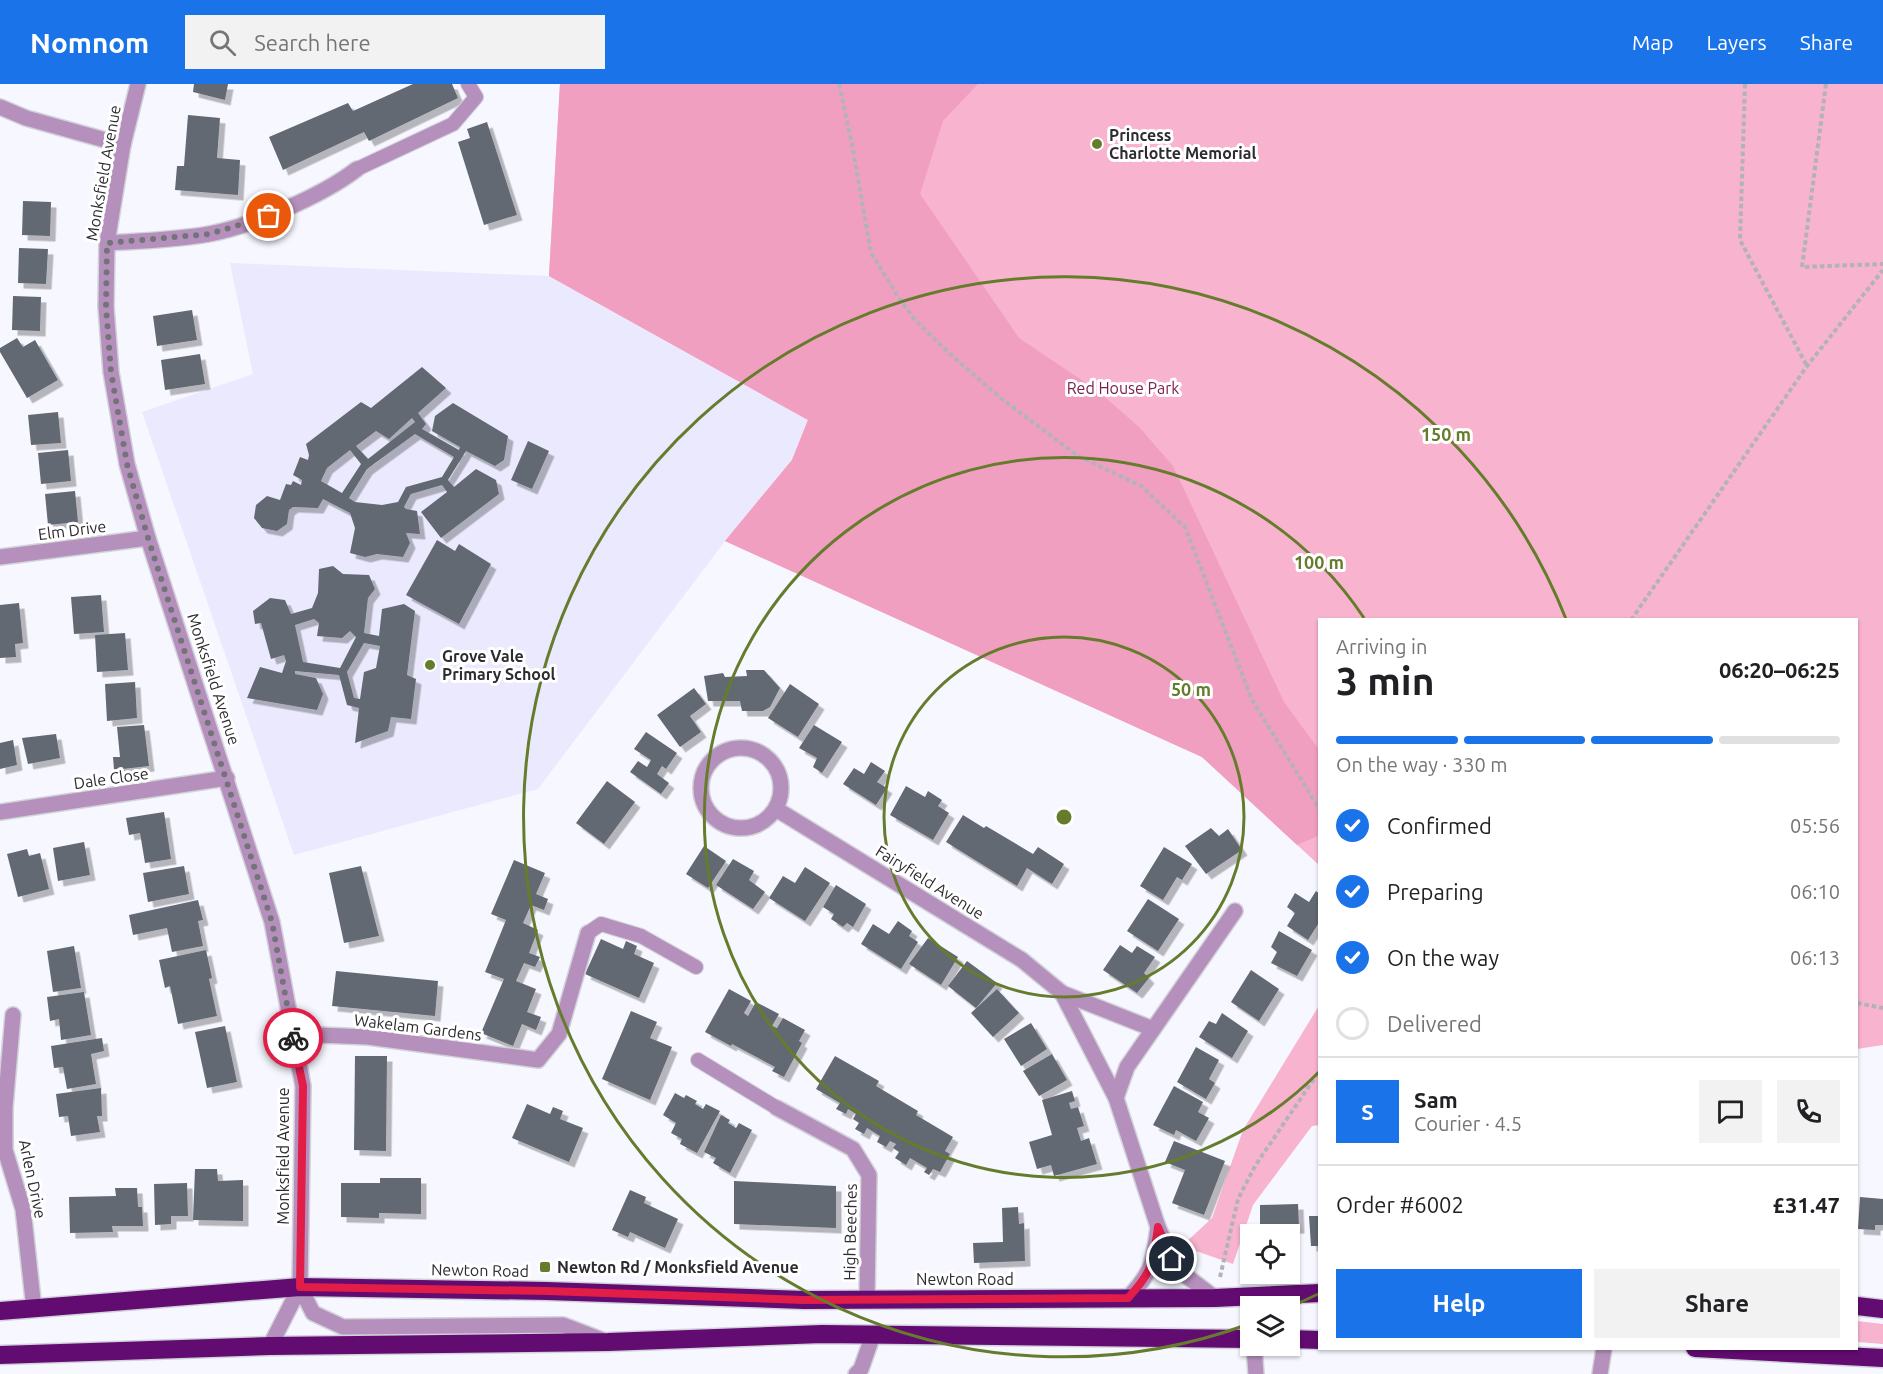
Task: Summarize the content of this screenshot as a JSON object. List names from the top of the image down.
{
  "streets": {
    "highway": ["Newton Road"],
    "street": [
      "Monksfield Avenue",
      "Elm Drive",
      "Dale Close",
      "Fairyfield Avenue",
      "Wakelam Gardens",
      "Arlen Drive",
      "High Beeches"
    ]
  },
  "crossings": [
    ["Monksfield Avenue", "Elm Drive"],
    ["Monksfield Avenue", "Dale Close"],
    ["Monksfield Avenue", "Wakelam Gardens"],
    ["Monksfield Avenue", "Newton Road"],
    ["Fairyfield Avenue", "Newton Road"],
    ["Arlen Drive", "Newton Road"],
    ["High Beeches", "Newton Road"]
  ],
  "parks": ["Red House Park"],
  "places": {
    "other": ["Princess Charlotte Memorial", "Grove Vale Primary School"],
    "transit": ["Newton Rd / Monksfield Avenue"]
  },
  "page": {
    "header": "Nomnom",
    "search": "Search here",
    "nav": ["Map", "Layers", "Share"],
    "heading": ["3 min", "Arriving in", "06:20–06:25"],
    "panel": [
      "Sam",
      "Courier · 4.5",
      "Order #6002",
      "£31.47"
    ],
    "bar": "On the way · 330 m",
    "list": [
      ["Confirmed", "05:56"],
      ["Preparing", "06:10"],
      ["On the way", "06:13"],
      "Delivered"
    ],
    "round": "S",
    "buttons": ["Help", "Share"]
  },
  "rings": ["150 m", "100 m", "50 m"]
}
